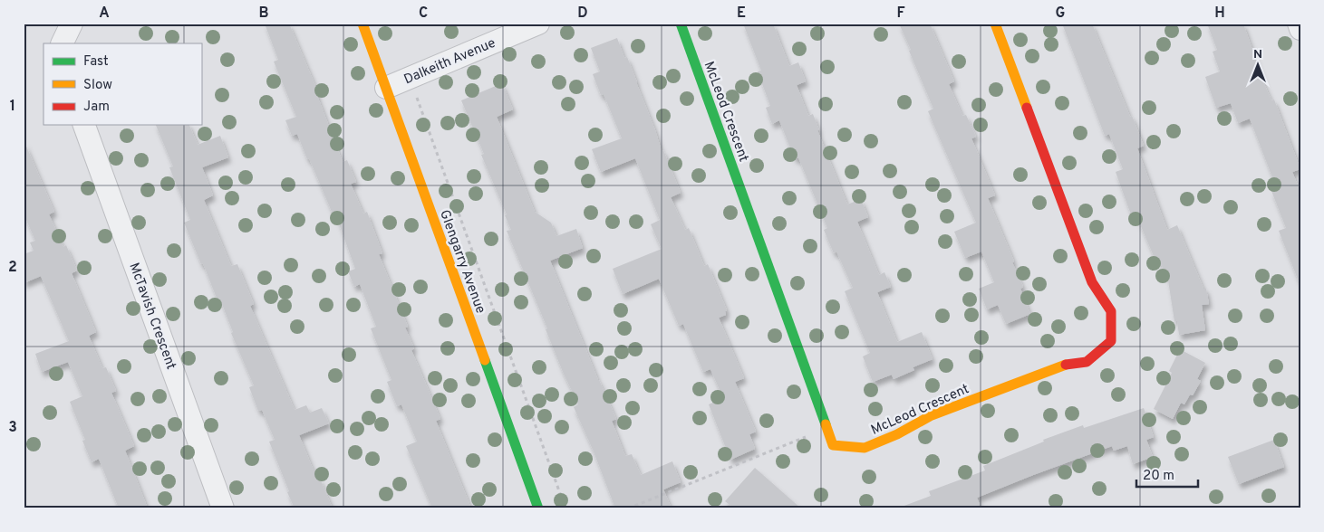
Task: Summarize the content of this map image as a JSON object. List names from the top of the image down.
{
  "streets": {
    "street": [
      "Dalkeith Avenue",
      "McLeod Crescent",
      "Glengarry Avenue",
      "McTavish Crescent"
    ]
  },
  "crossings": [
    ["Dalkeith Avenue", "Glengarry Avenue"]
  ],
  "legend": ["Fast", "Slow", "Jam"],
  "scale_bar": "20 m",
  "north": "top",
  "grid": {
    "columns": [
      "A",
      "B",
      "C",
      "D",
      "E",
      "F",
      "G",
      "H"
    ],
    "rows": ["1", "2", "3"]
  }
}
